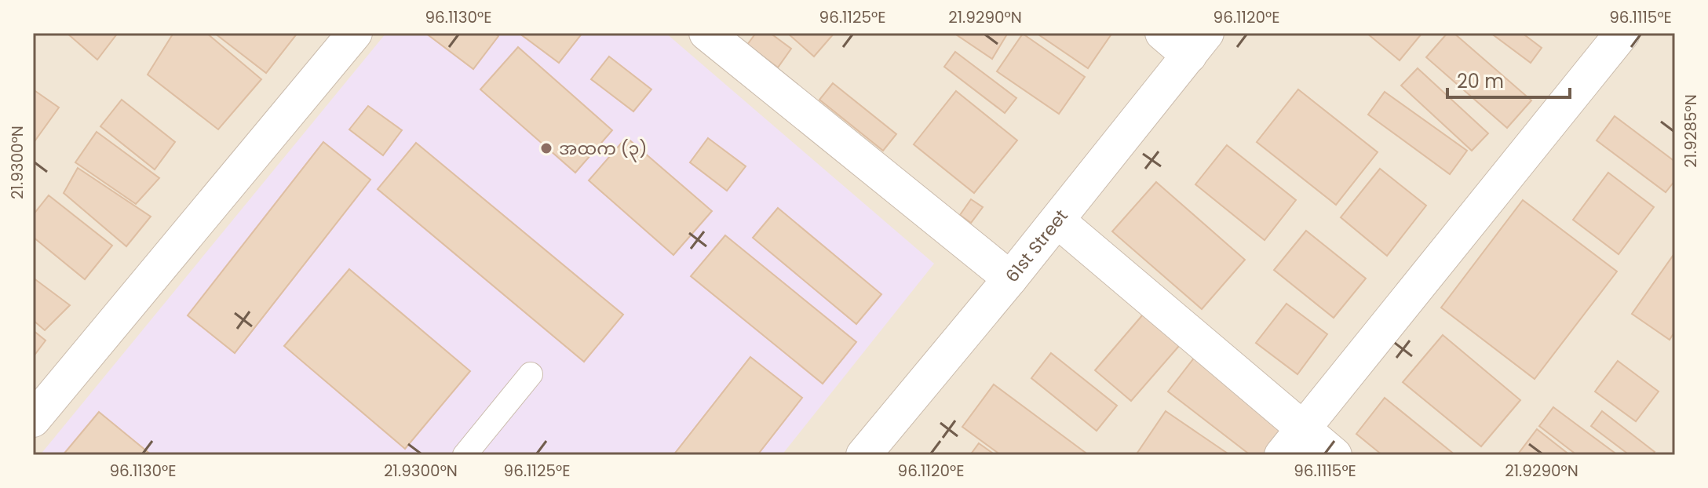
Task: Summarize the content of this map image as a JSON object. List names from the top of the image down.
{
  "streets": {
    "street": ["61st Street"]
  },
  "places": ["အထက (၃)"],
  "scale_bar": "20 m",
  "coordinates": [
    "96.1130°E",
    "96.1125°E",
    "21.9290°N",
    "96.1120°E",
    "96.1115°E",
    "21.9285°N",
    "21.9300°N"
  ]
}
